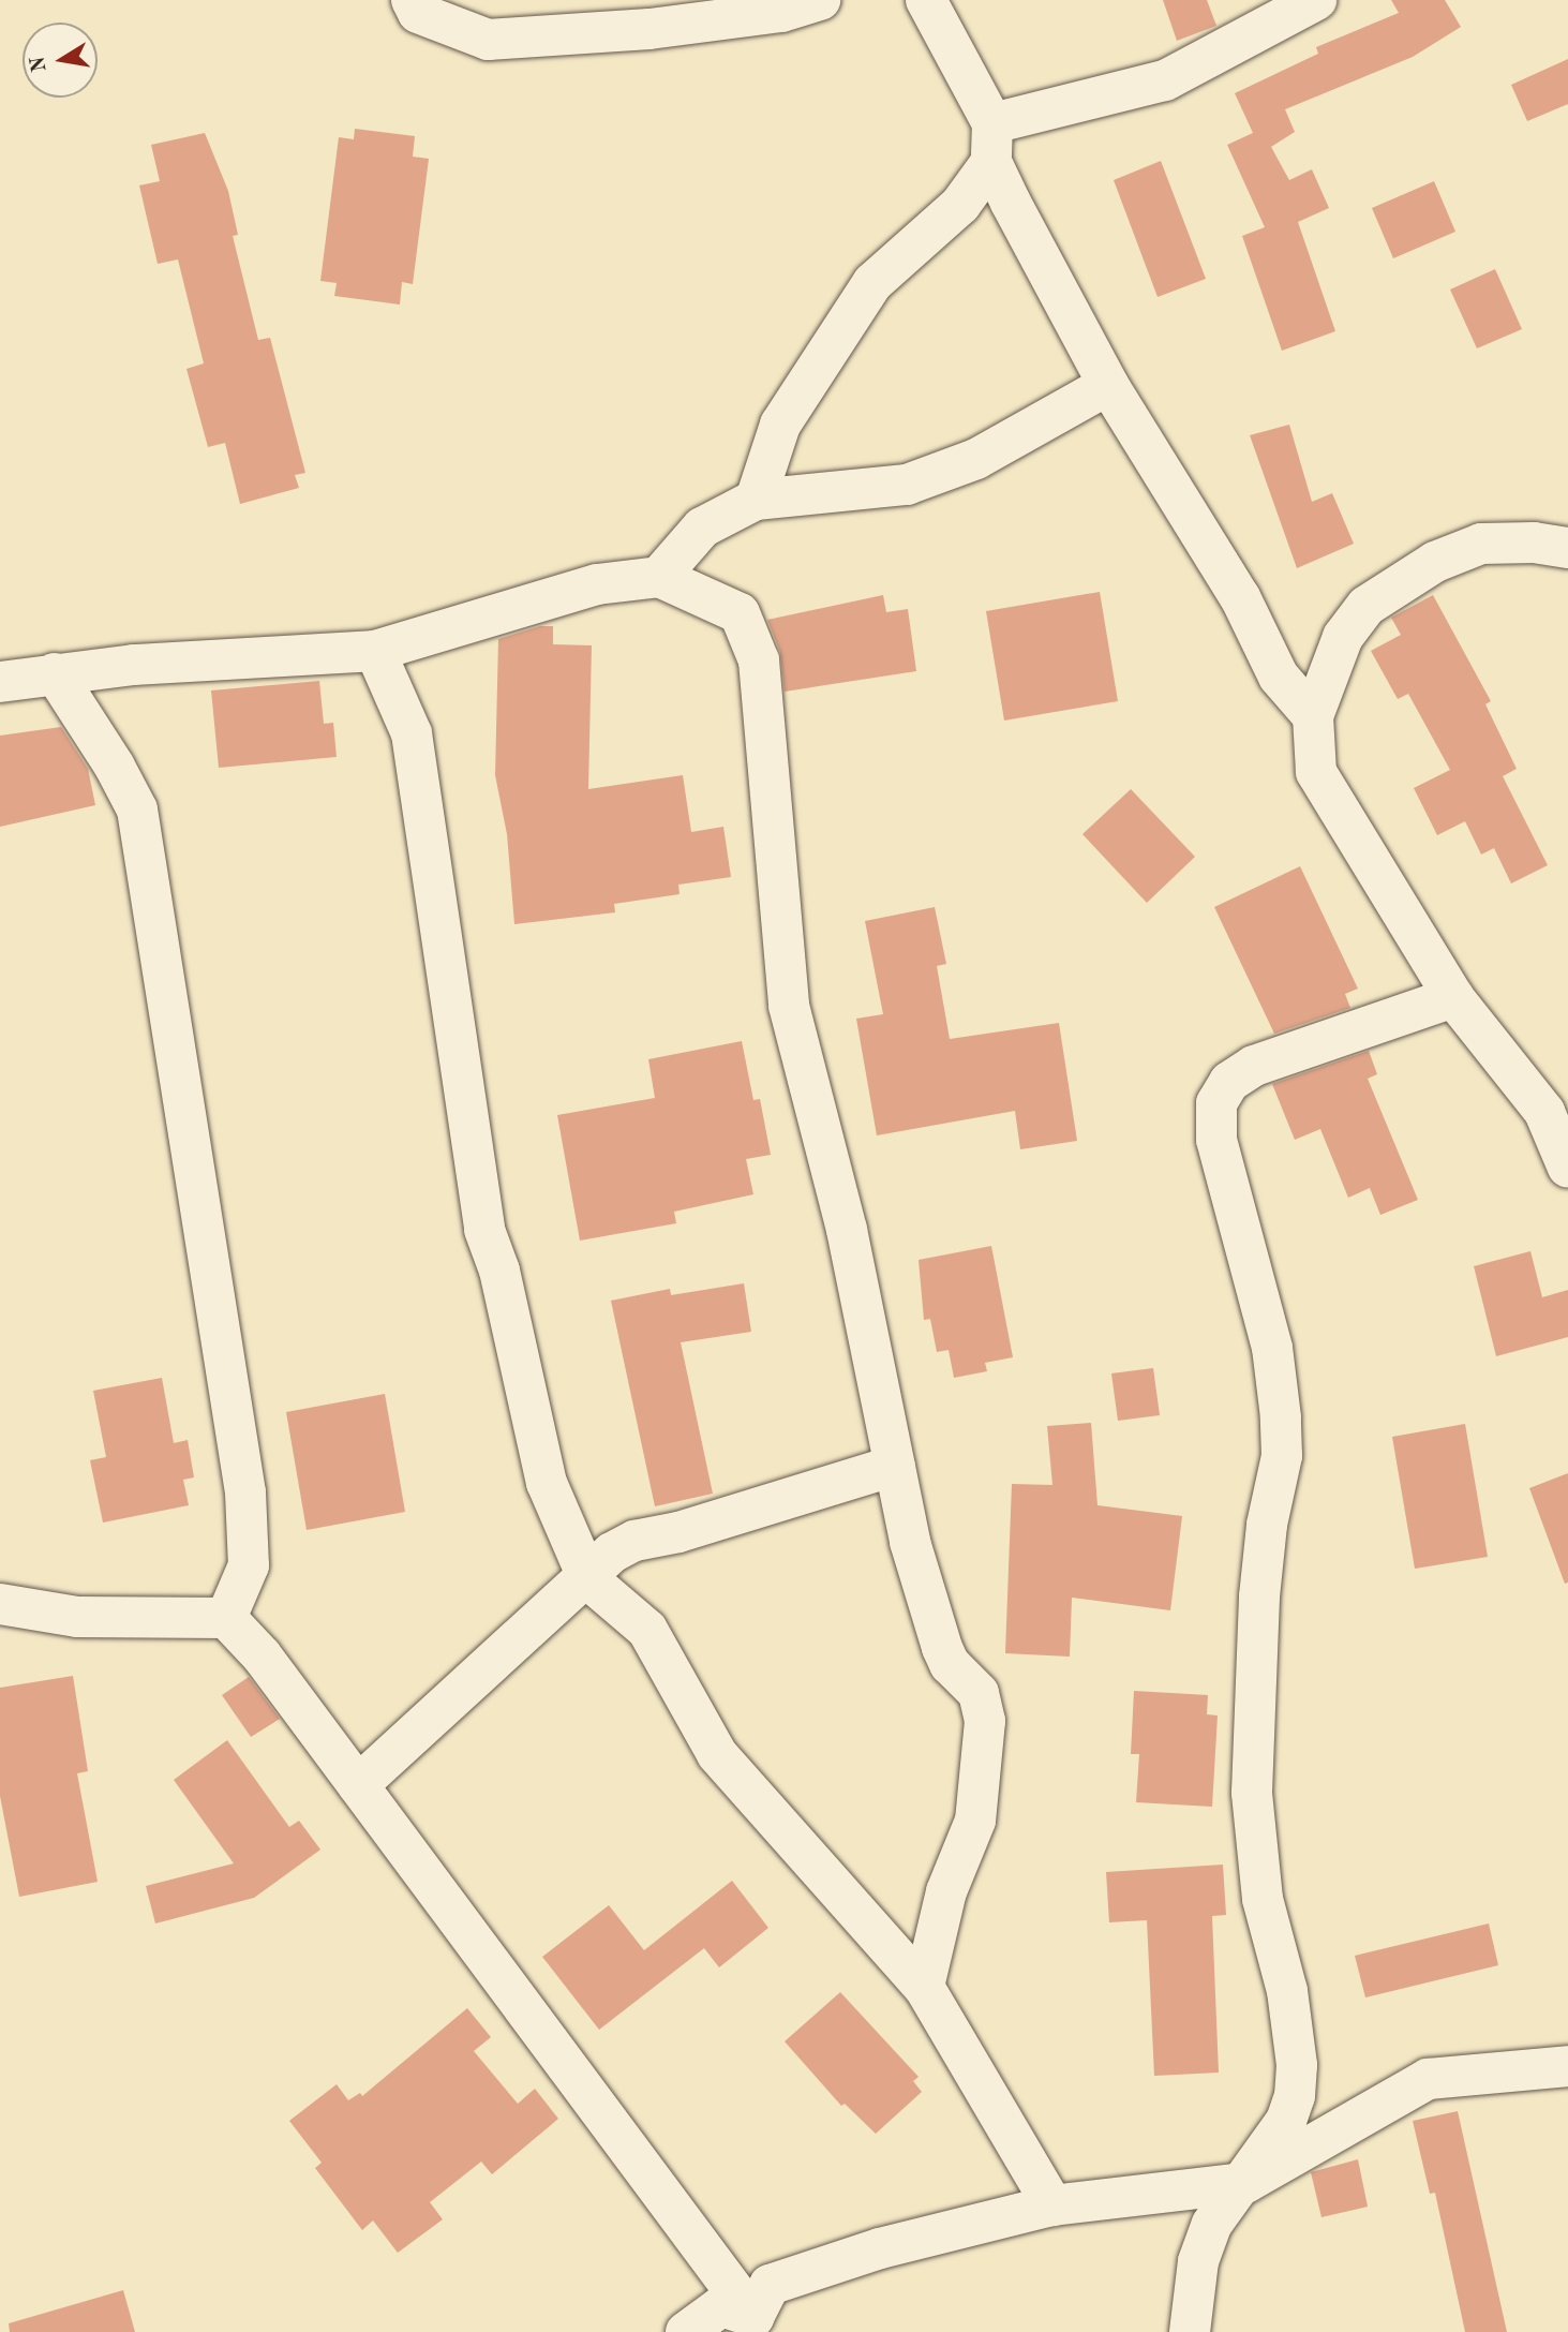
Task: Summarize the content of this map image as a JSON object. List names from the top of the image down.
{
  "north": "left"
}
